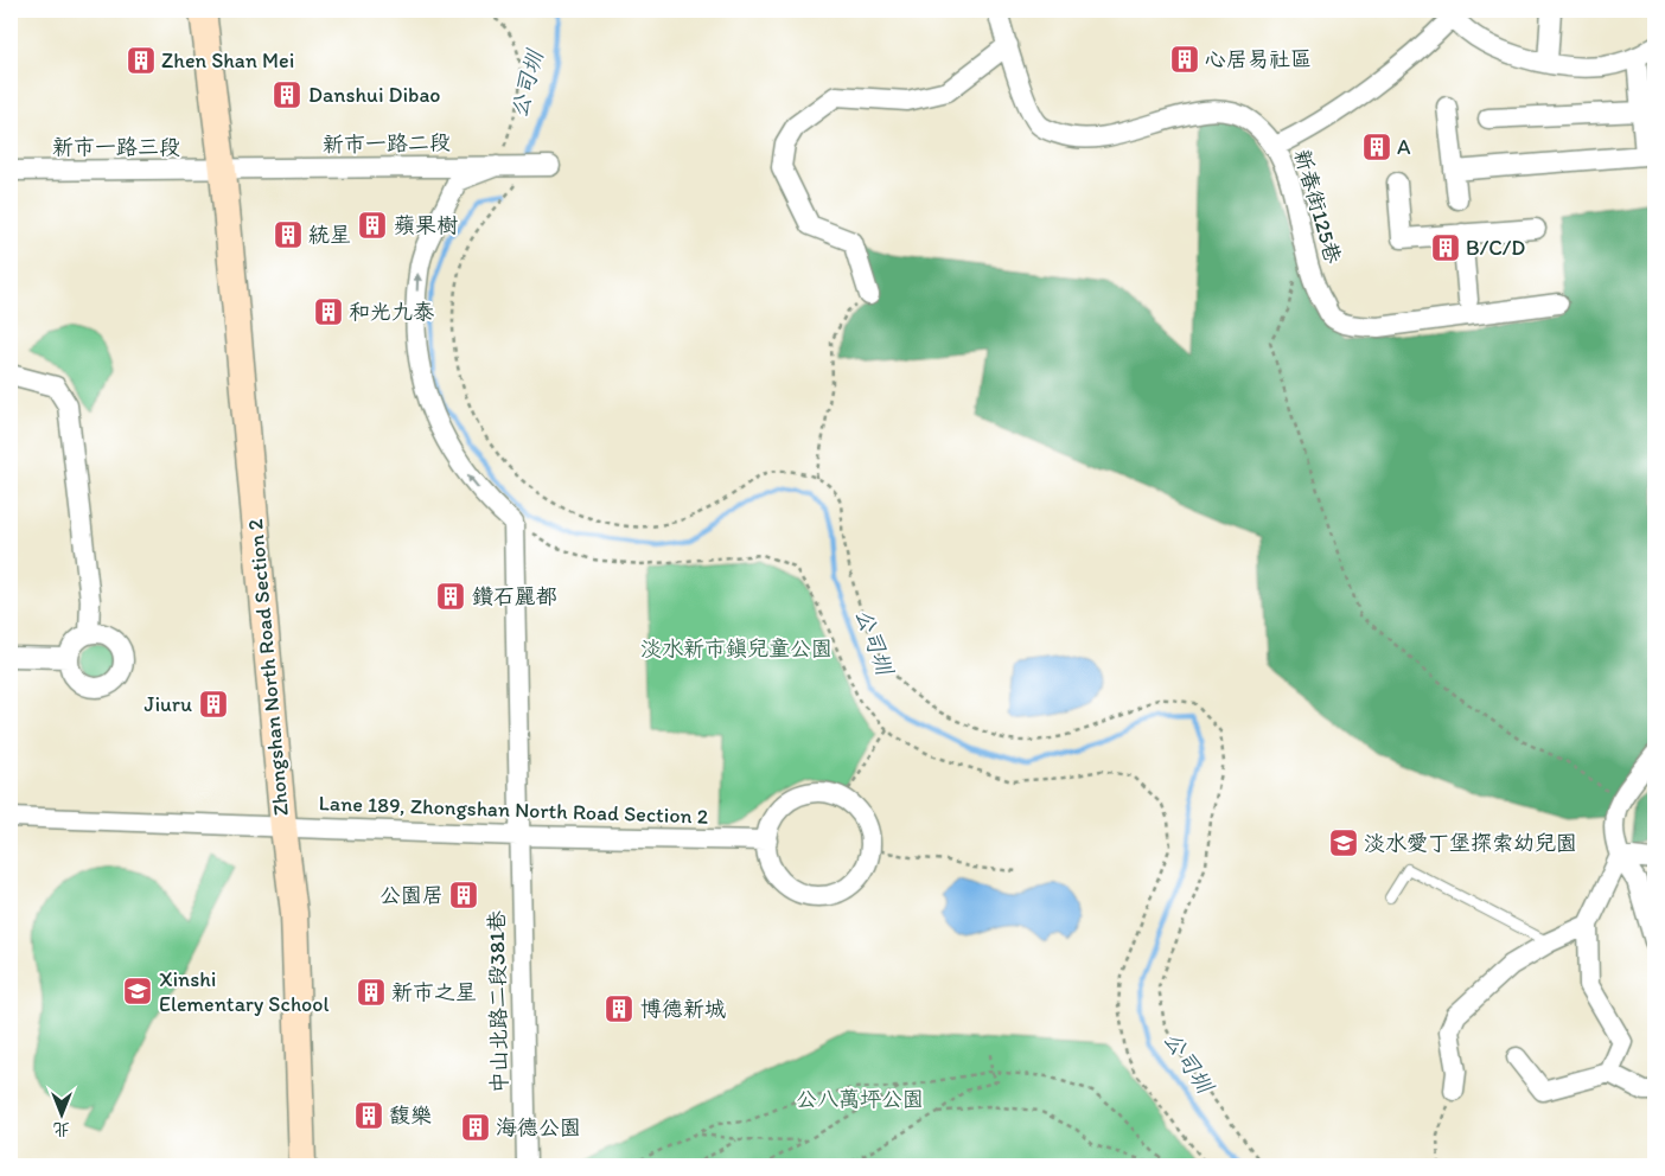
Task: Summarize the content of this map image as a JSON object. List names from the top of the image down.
{
  "streets": {
    "street": [
      "新市一路二段",
      "新市一路三段",
      "新春街125巷",
      "Zhongshan North Road Section 2",
      "Lane 189, Zhongshan North Road Section 2",
      "中山北路二段381巷"
    ]
  },
  "crossings": [
    ["新市一路二段", "新市一路三段"],
    ["新市一路二段", "Zhongshan North Road Section 2"],
    ["新市一路三段", "Zhongshan North Road Section 2"],
    ["Zhongshan North Road Section 2", "Lane 189, Zhongshan North Road Section 2"],
    ["Lane 189, Zhongshan North Road Section 2", "中山北路二段381巷"]
  ],
  "water": ["公司圳"],
  "parks": ["淡水新市鎮兒童公園", "公八萬坪公園"],
  "places": {
    "building": [
      "心居易社區",
      "Zhen Shan Mei",
      "Danshui Dibao",
      "A",
      "蘋果樹",
      "統星",
      "B/C/D",
      "和光九泰",
      "鑽石麗都",
      "Jiuru",
      "公園居",
      "新市之星",
      "博德新城",
      "馥樂",
      "海德公園"
    ],
    "school or university": ["淡水愛丁堡探索幼兒園", "Xinshi Elementary School"]
  },
  "north": "bottom"
}
